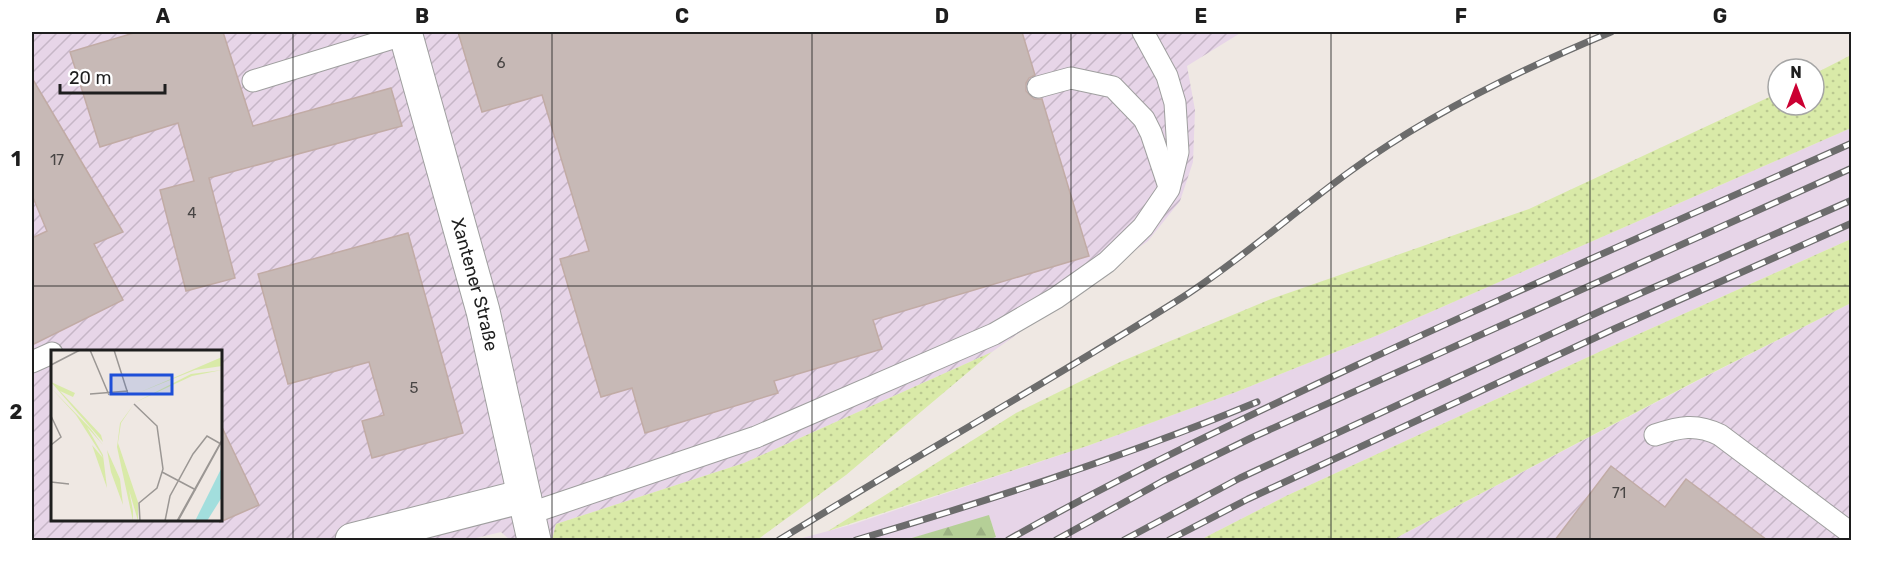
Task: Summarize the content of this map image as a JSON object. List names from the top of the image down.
{
  "streets": {
    "street": ["Xantener Straße"]
  },
  "house_numbers": [
    "6",
    "17",
    "4",
    "5",
    "71"
  ],
  "scale_bar": "20 m",
  "north": "top",
  "grid": {
    "columns": [
      "A",
      "B",
      "C",
      "D",
      "E",
      "F",
      "G"
    ],
    "rows": ["1", "2"]
  }
}
